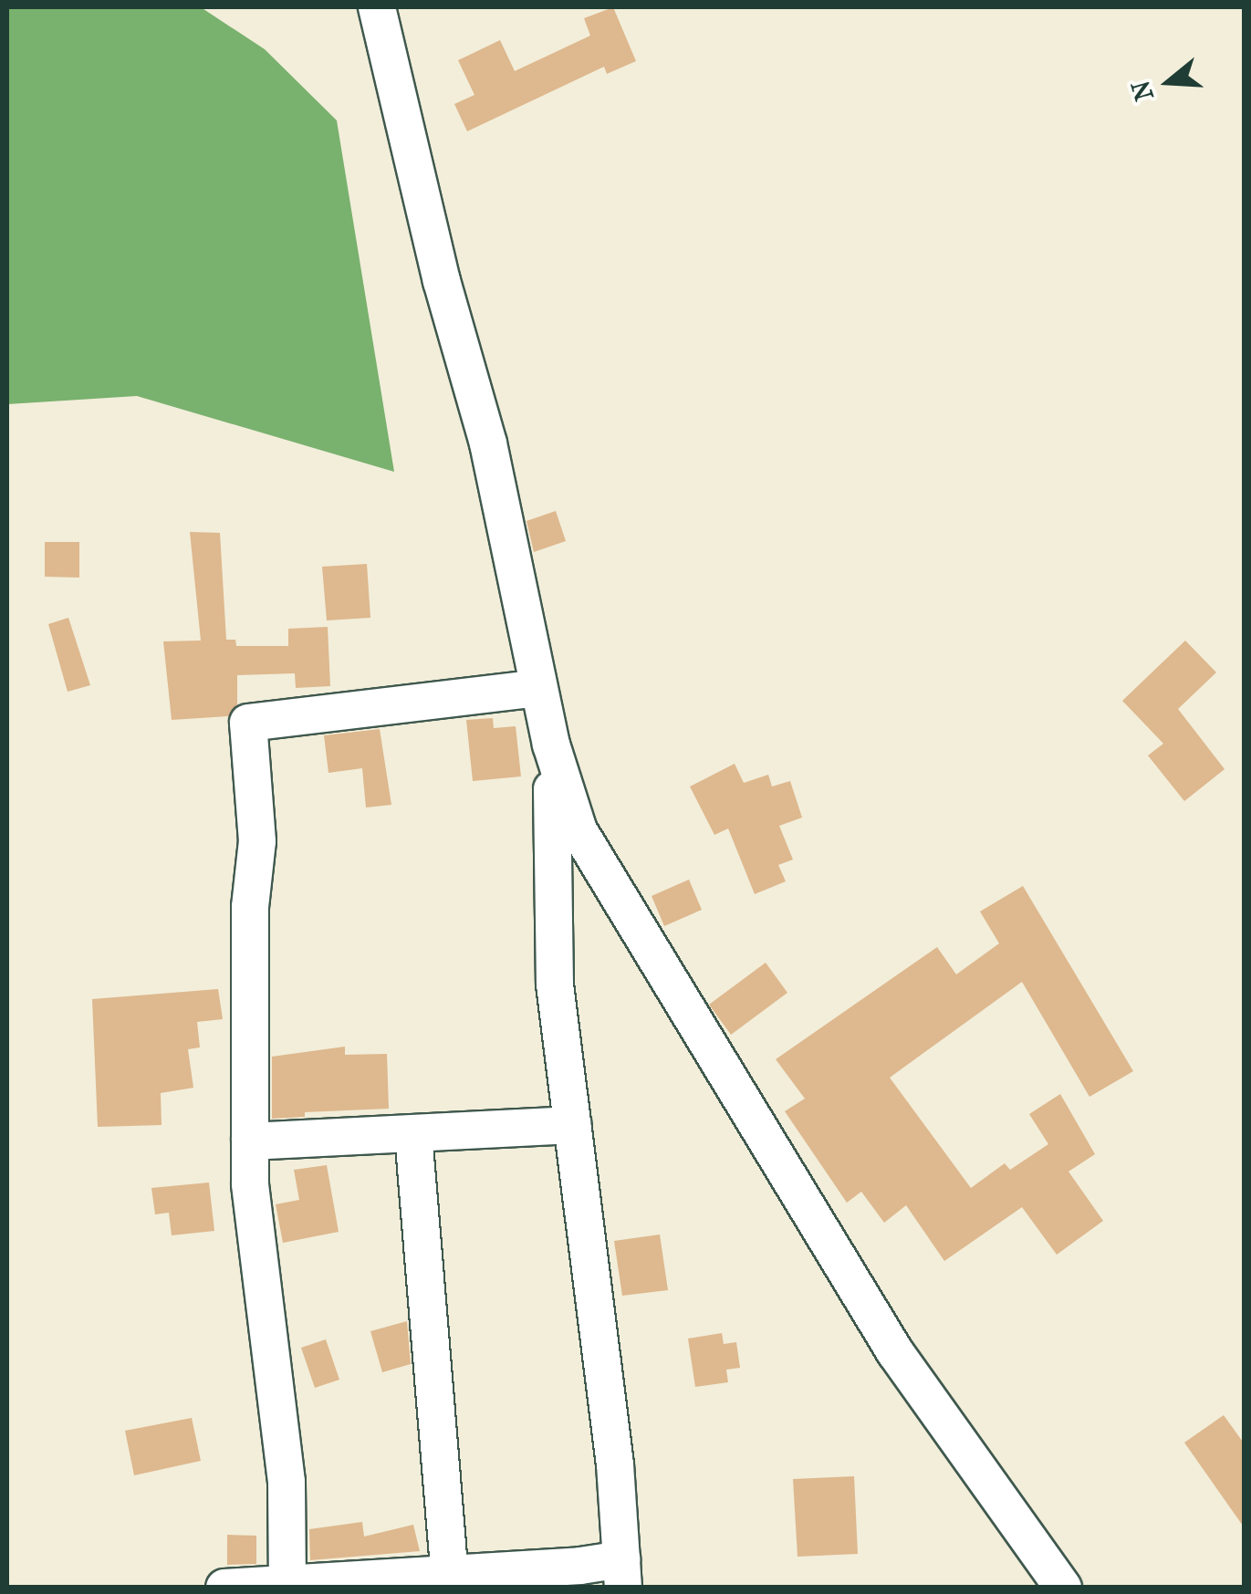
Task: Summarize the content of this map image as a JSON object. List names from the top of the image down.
{
  "north": "left"
}
